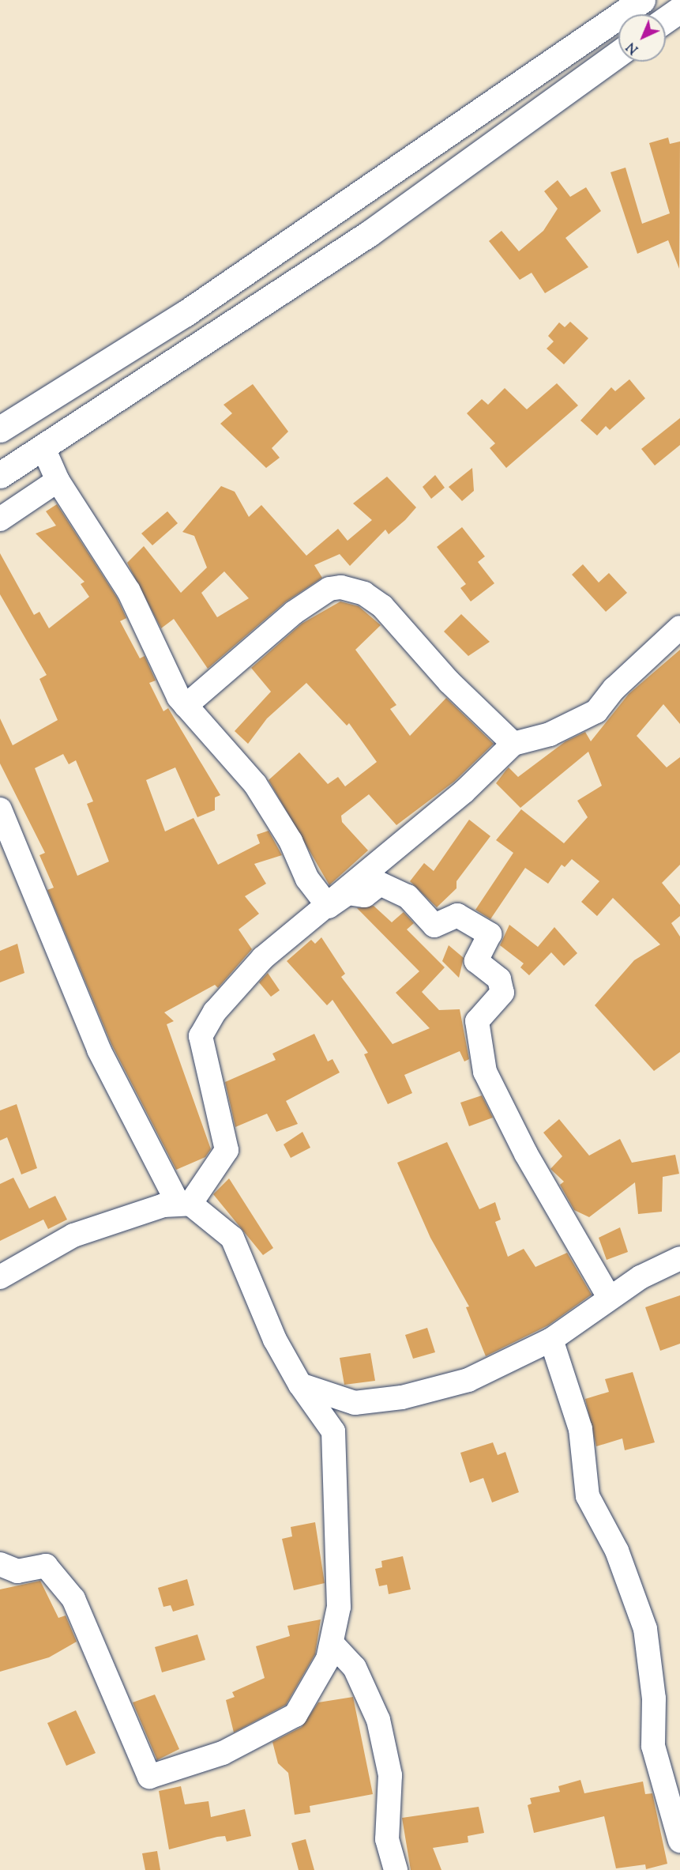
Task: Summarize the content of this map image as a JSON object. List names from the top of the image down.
{
  "north": "bottom left"
}
